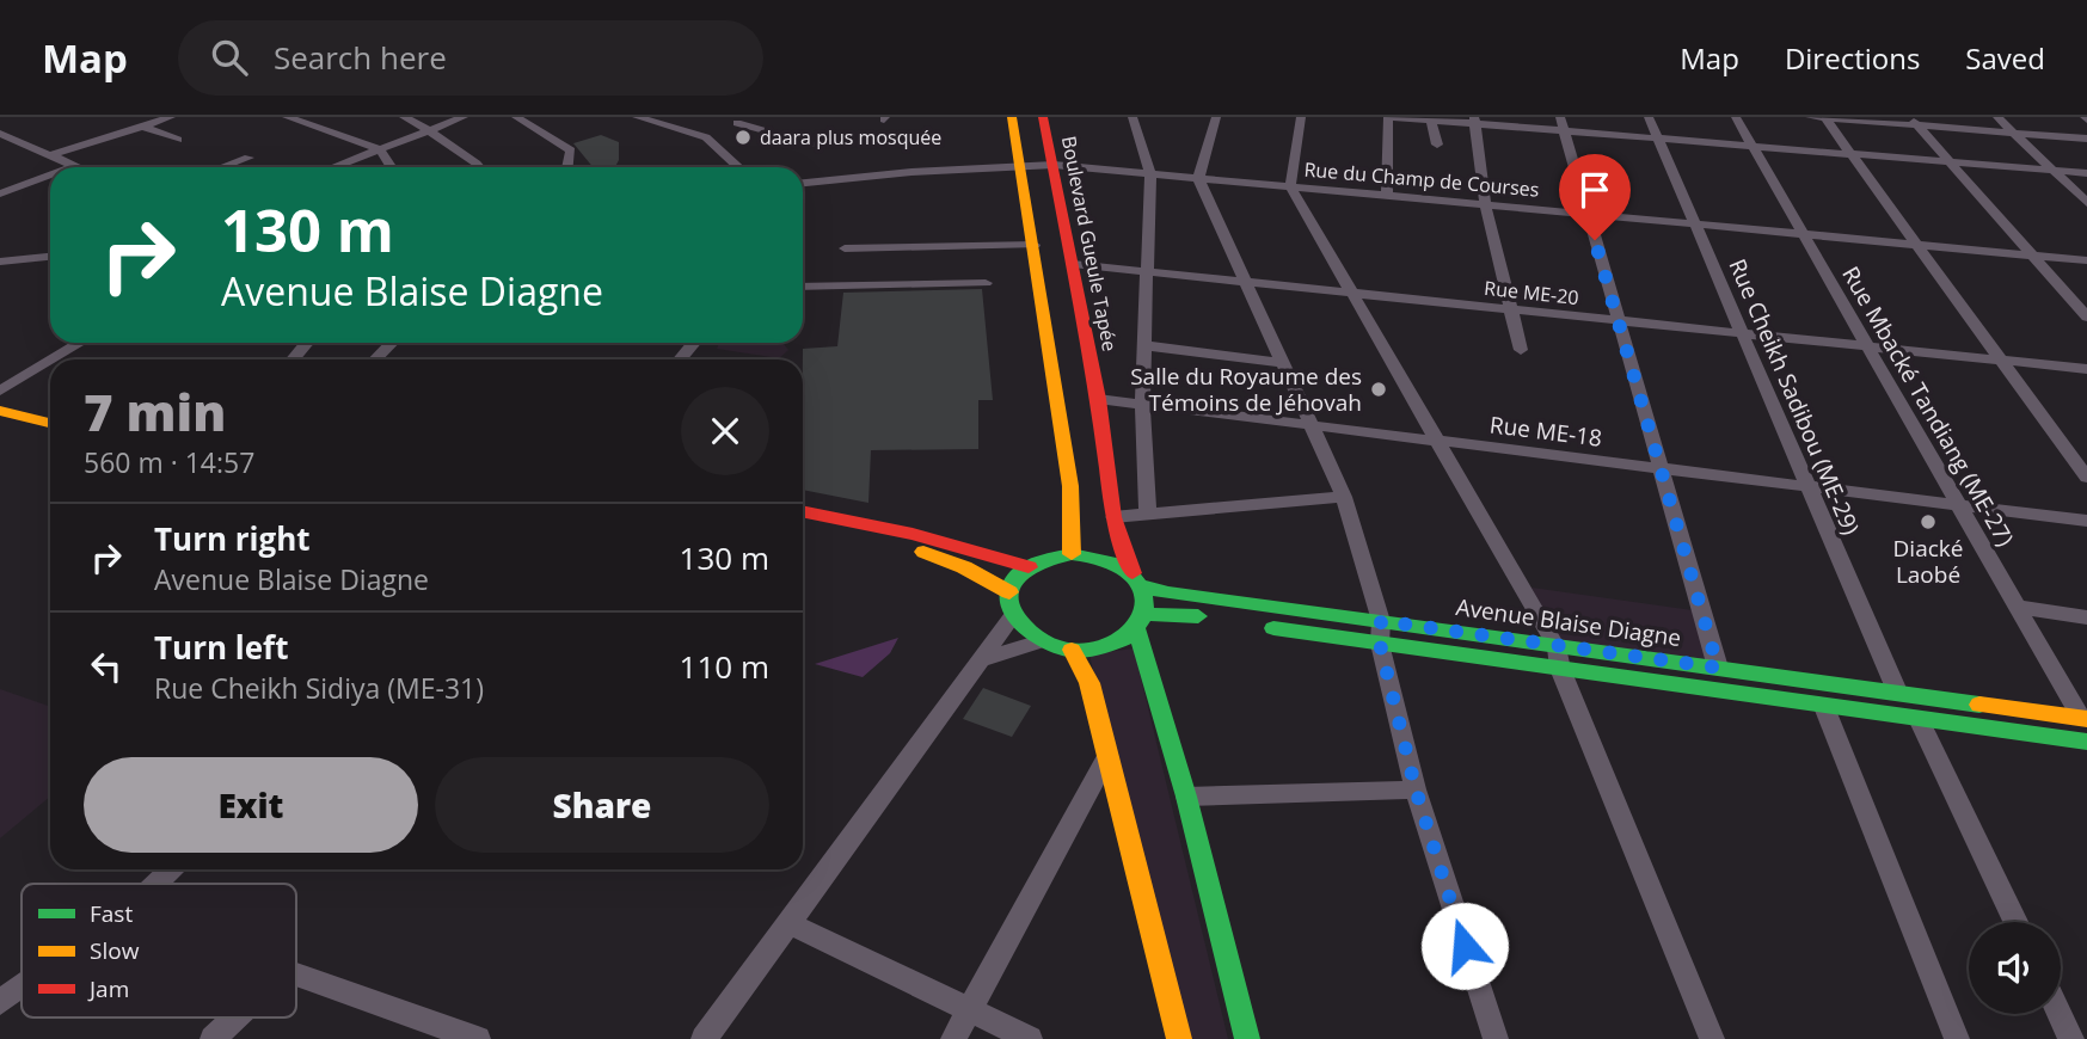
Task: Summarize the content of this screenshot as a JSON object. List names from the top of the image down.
{
  "streets": {
    "street": [
      "Rue du Champ de Courses",
      "Boulevard Gueule Tapée",
      "Rue ME-20",
      "Rue Cheikh Sadibou (ME-29)",
      "Rue Mbacké Tandiang (ME-27)",
      "Rue ME-18",
      "Avenue Blaise Diagne"
    ]
  },
  "crossings": [
    ["Rue du Champ de Courses", "Boulevard Gueule Tapée"],
    ["Rue du Champ de Courses", "Rue Cheikh Sadibou (ME-29)"],
    ["Rue du Champ de Courses", "Rue Mbacké Tandiang (ME-27)"],
    ["Boulevard Gueule Tapée", "Rue ME-20"],
    ["Boulevard Gueule Tapée", "Rue ME-18"],
    ["Boulevard Gueule Tapée", "Avenue Blaise Diagne"],
    ["Rue ME-20", "Rue Cheikh Sadibou (ME-29)"],
    ["Rue ME-20", "Rue Mbacké Tandiang (ME-27)"],
    ["Rue Cheikh Sadibou (ME-29)", "Rue ME-18"],
    ["Rue Cheikh Sadibou (ME-29)", "Avenue Blaise Diagne"],
    ["Rue Mbacké Tandiang (ME-27)", "Rue ME-18"],
    ["Rue Mbacké Tandiang (ME-27)", "Avenue Blaise Diagne"]
  ],
  "places": ["daara plus mosquée", "Salle du Royaume des Témoins de Jéhovah", "Diacké Laobé"],
  "legend": ["Fast", "Slow", "Jam"],
  "page": {
    "header": "Map",
    "search": "Search here",
    "nav": ["Map", "Directions", "Saved"],
    "turn": ["130 m", "Avenue Blaise Diagne"],
    "heading": ["7 min", "560 m · 14:57"],
    "list": [
      {
        "name": "Turn right",
        "note": "Avenue Blaise Diagne",
        "value": "130 m"
      },
      {
        "name": "Turn left",
        "note": "Rue Cheikh Sidiya (ME-31)",
        "value": "110 m"
      }
    ],
    "buttons": ["Exit", "Share"]
  }
}
